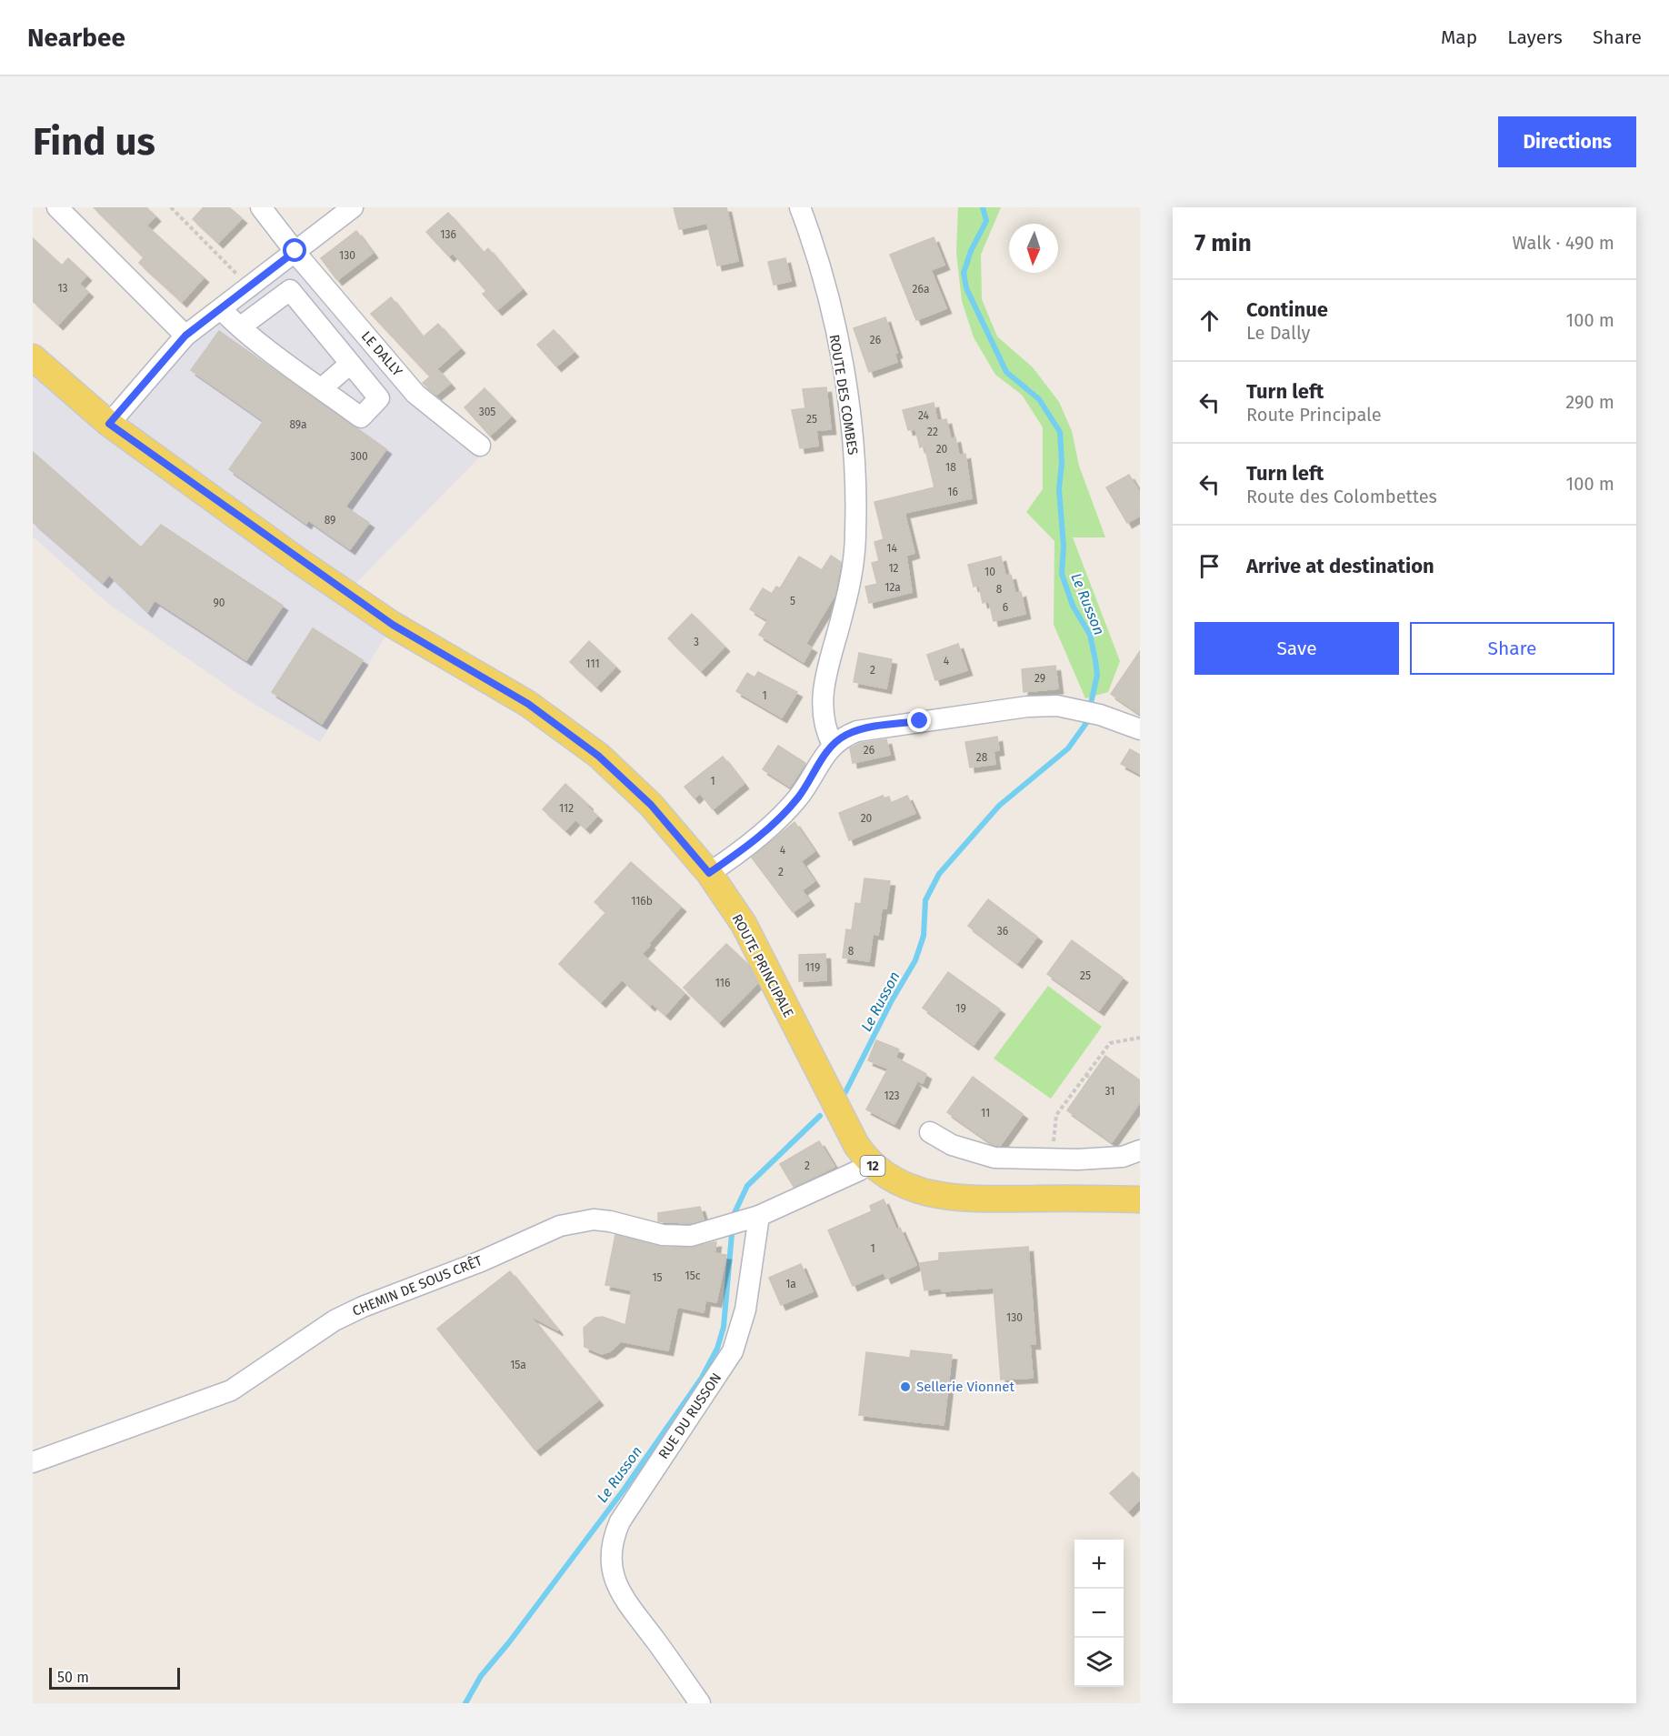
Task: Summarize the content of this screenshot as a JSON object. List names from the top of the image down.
{
  "streets": {
    "main road": ["ROUTE PRINCIPALE", "12"],
    "street": [
      "LE DALLY",
      "ROUTE DES COMBES",
      "CHEMIN DE SOUS CRÊT",
      "RUE DU RUSSON"
    ]
  },
  "crossings": [
    ["CHEMIN DE SOUS CRÊT", "RUE DU RUSSON"]
  ],
  "water": ["Le Russon"],
  "places": ["Sellerie Vionnet"],
  "house_numbers": [
    "136",
    "130",
    "13",
    "26a",
    "26",
    "305",
    "24",
    "25",
    "89a",
    "22",
    "20",
    "300",
    "18",
    "16",
    "89",
    "14",
    "12",
    "10",
    "12a",
    "8",
    "5",
    "90",
    "6",
    "3",
    "4",
    "111",
    "2",
    "29",
    "1",
    "26",
    "28",
    "1",
    "112",
    "20",
    "4",
    "2",
    "116b",
    "36",
    "8",
    "119",
    "25",
    "116",
    "19",
    "31",
    "123",
    "11",
    "2",
    "1",
    "15c",
    "15",
    "1a",
    "130",
    "15a"
  ],
  "scale_bar": "50 m",
  "north": "bottom",
  "page": {
    "header": "Nearbee",
    "nav": ["Map", "Layers", "Share"],
    "buttons": [
      "Directions",
      ["Save", "Share"]
    ],
    "title": "Find us",
    "heading": ["7 min", "Walk · 490 m"],
    "list": [
      ["Continue", "Le Dally", "100 m"],
      ["Turn left", "Route Principale", "290 m"],
      ["Turn left", "Route des Colombettes", "100 m"],
      "Arrive at destination"
    ],
    "map_buttons": ["+", "−"],
    "scale": "50 m"
  }
}
